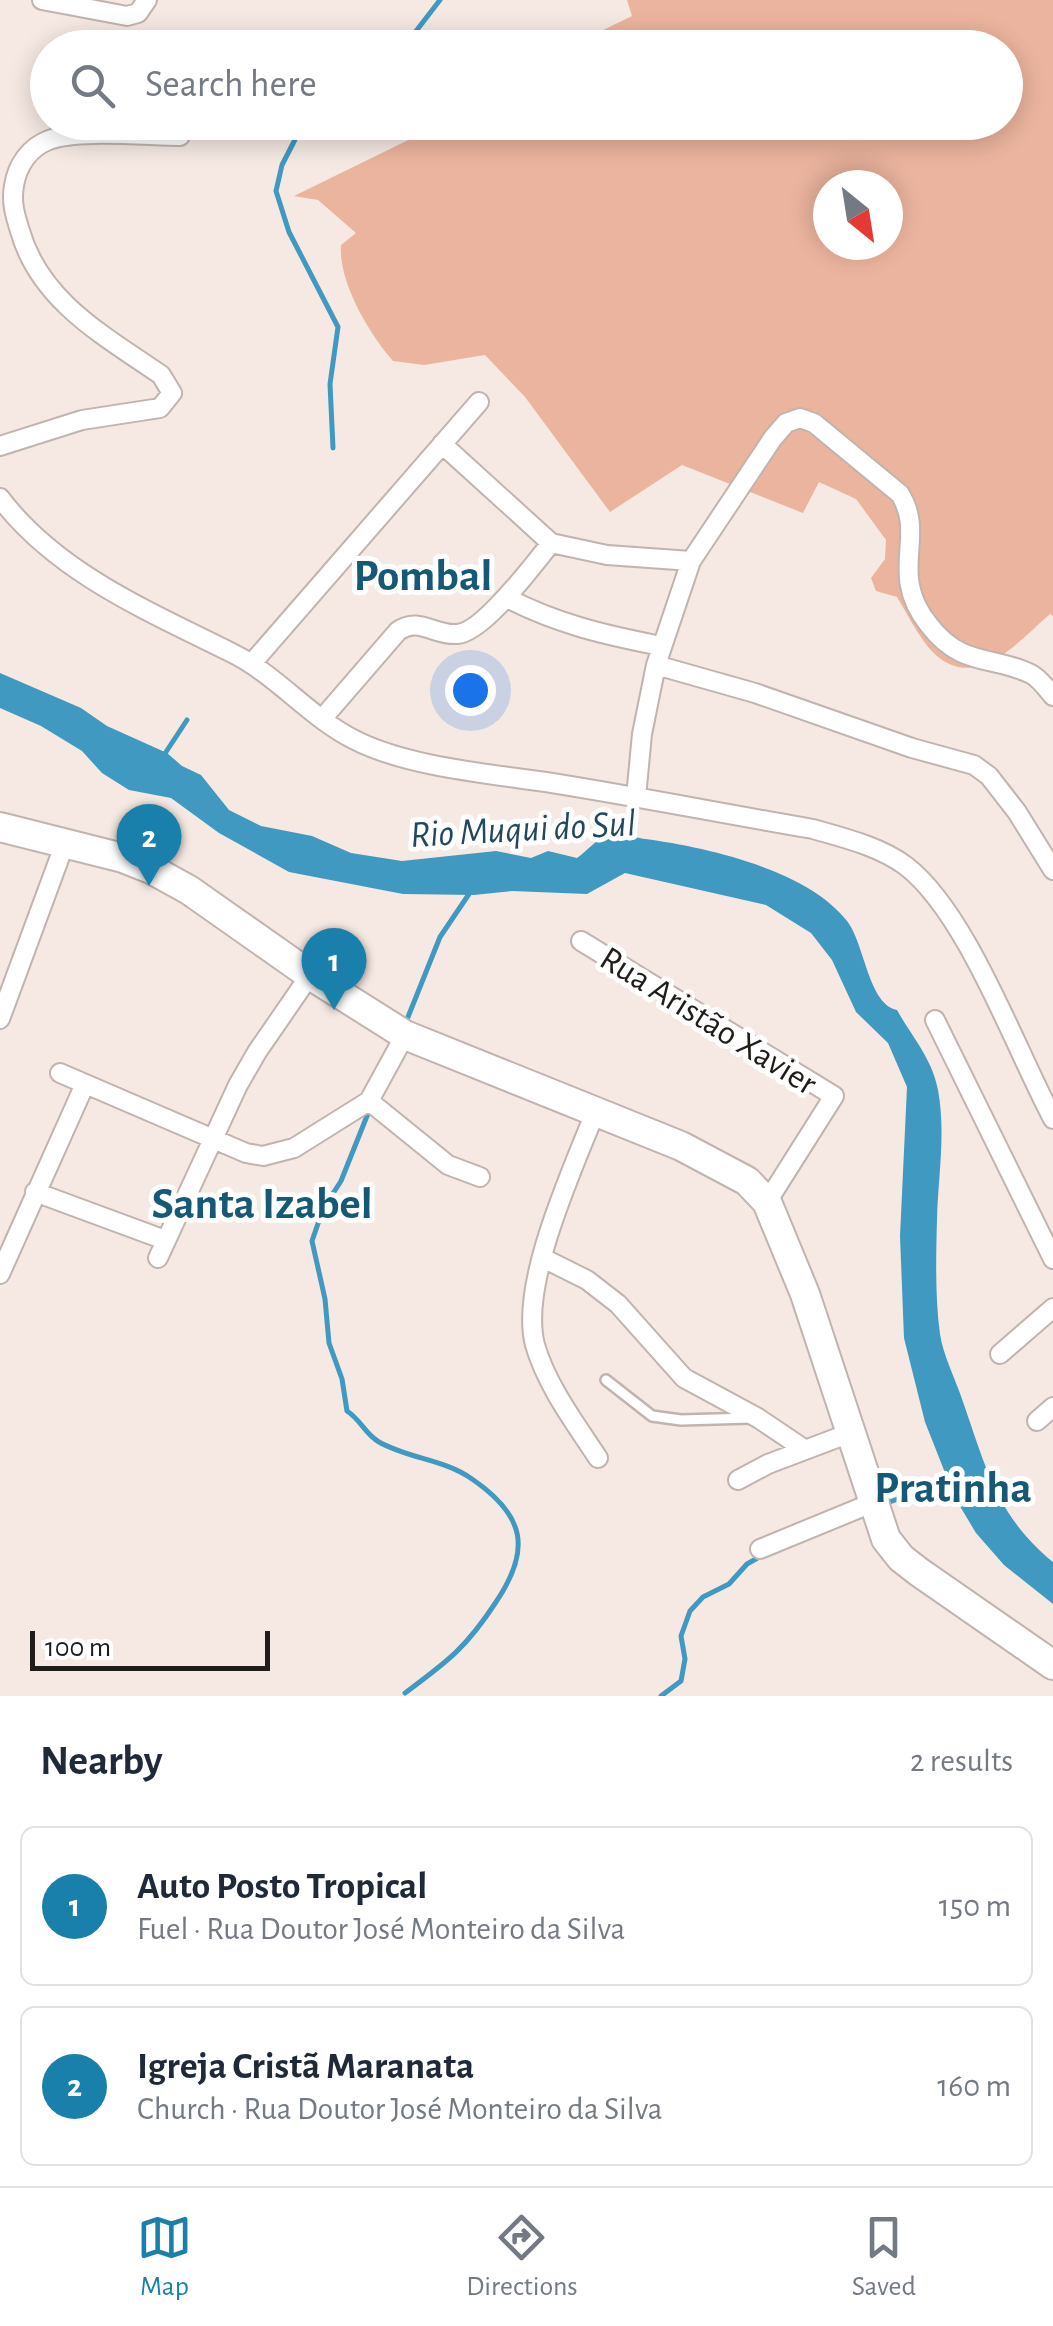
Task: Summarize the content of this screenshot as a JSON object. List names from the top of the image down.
{
  "streets": {
    "street": ["Rua Aristão Xavier"]
  },
  "districts": ["Pombal", "Santa Izabel", "Pratinha"],
  "water": ["Rio Muqui do Sul"],
  "scale_bar": "100 m",
  "north": "bottom right",
  "page": {
    "search": "Search here",
    "pins": ["2", "1"],
    "scale": "100 m",
    "heading": ["Nearby", "2 results"],
    "list": [
      {
        "mark": "1",
        "name": "Auto Posto Tropical",
        "note": "Fuel · Rua Doutor José Monteiro da Silva",
        "value": "150 m"
      },
      {
        "mark": "2",
        "name": "Igreja Cristã Maranata",
        "note": "Church · Rua Doutor José Monteiro da Silva",
        "value": "160 m"
      }
    ],
    "nav": ["Map", "Directions", "Saved"]
  }
}
